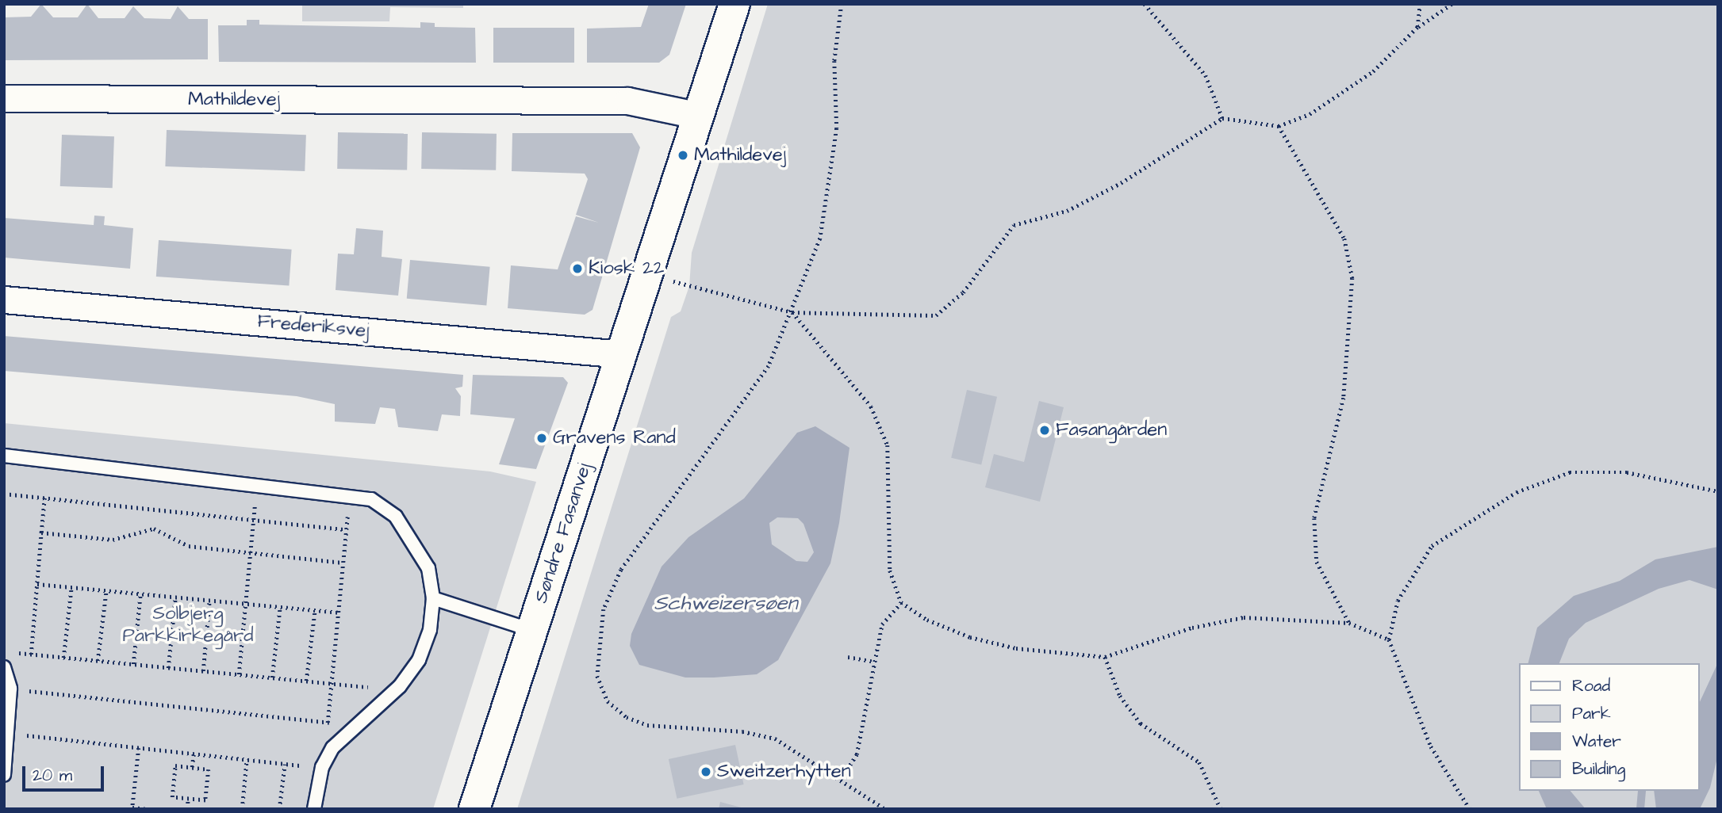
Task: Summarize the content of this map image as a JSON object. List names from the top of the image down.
{
  "streets": {
    "street": ["Mathildevej", "Frederiksvej", "Søndre Fasanvej"]
  },
  "crossings": [
    ["Mathildevej", "Søndre Fasanvej"],
    ["Frederiksvej", "Søndre Fasanvej"]
  ],
  "water": ["Schweizersøen"],
  "parks": ["Solbjerg Parkkirkegård"],
  "places": [
    "Mathildevej",
    "Kiosk 22",
    "Fasangården",
    "Gravens Rand",
    "Sweitzerhytten"
  ],
  "legend": [
    "Road",
    "Park",
    "Water",
    "Building"
  ],
  "scale_bar": "20 m"
}
